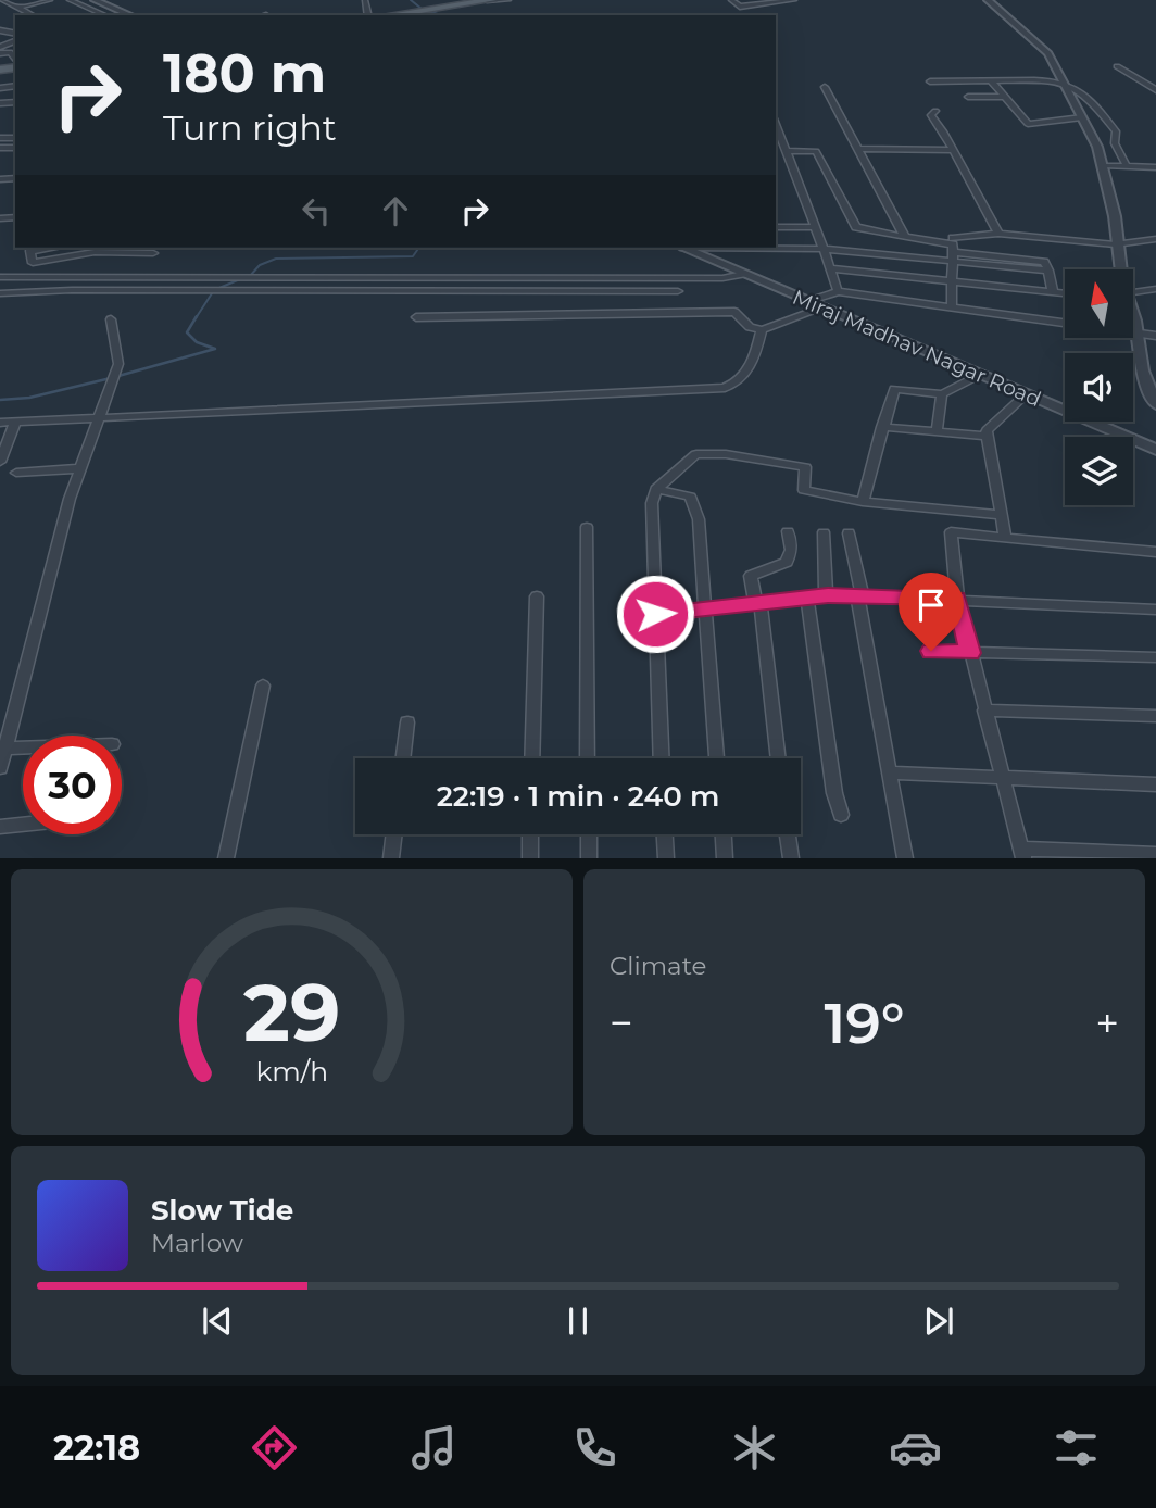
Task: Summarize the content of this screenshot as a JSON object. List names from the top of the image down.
{
  "streets": {
    "street": ["Miraj Madhav Nagar Road"]
  },
  "north": "top",
  "page": {
    "turn": ["180 m", "Turn right"],
    "limit": "30",
    "trip": "22:19 · 1 min · 240 m",
    "tile": "Climate",
    "heat": ["−", "19°", "+"],
    "song": ["Slow Tide", "Marlow"],
    "tabs": "22:18",
    "gauge": ["29", "km/h"]
  }
}
